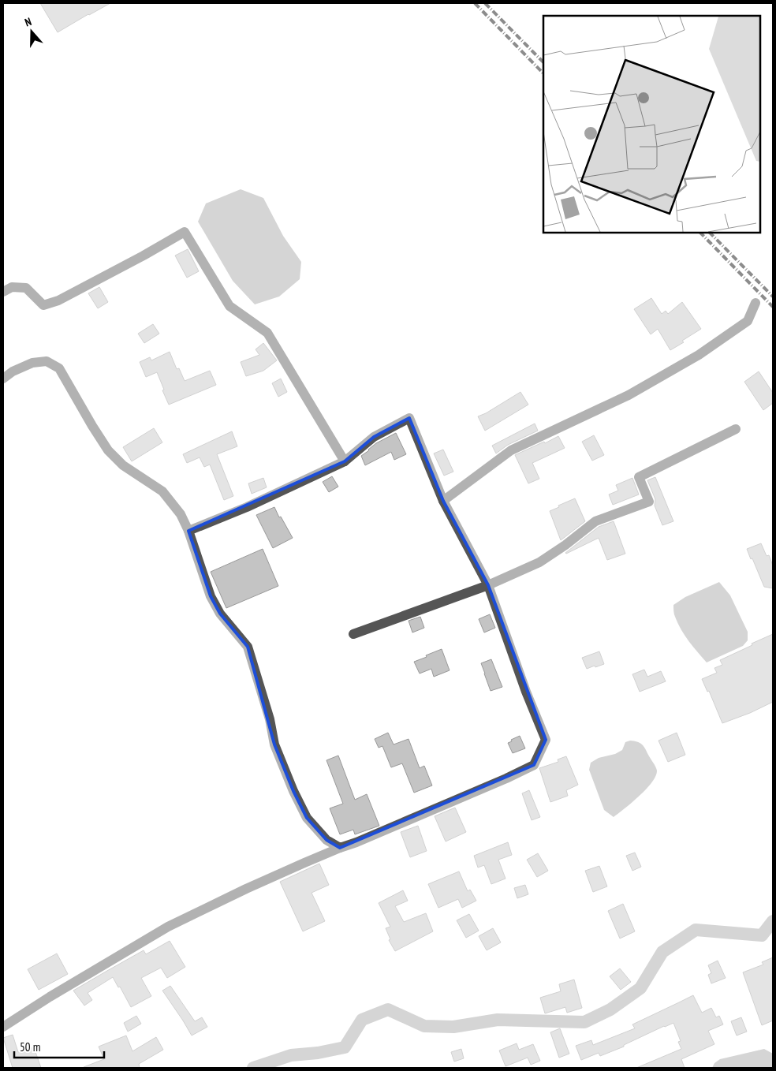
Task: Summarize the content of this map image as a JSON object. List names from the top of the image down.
{
  "scale_bar": "50 m",
  "north": "top"
}
